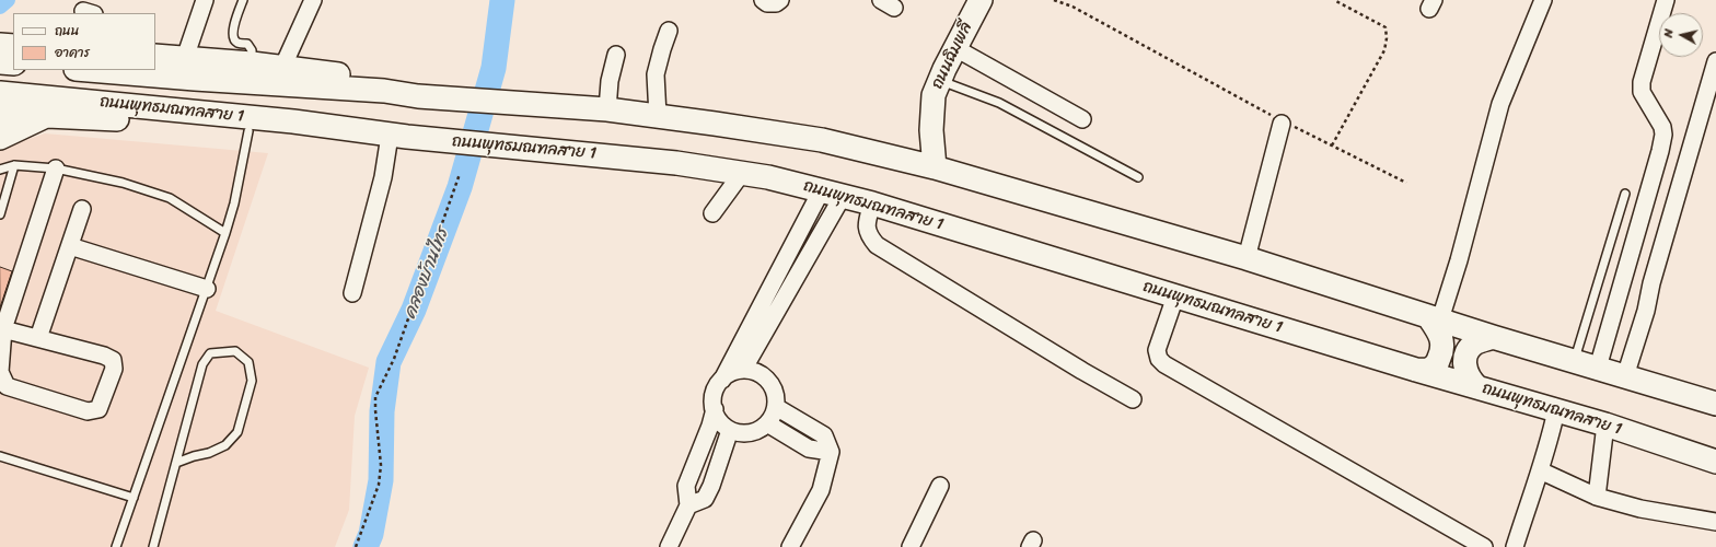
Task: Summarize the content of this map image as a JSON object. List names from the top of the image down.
{
  "streets": {
    "main road": ["ถนนฉิมพลี", "ถนนพุทธมณฑลสาย 1"]
  },
  "crossings": [
    ["ถนนฉิมพลี", "ถนนพุทธมณฑลสาย 1"]
  ],
  "water": ["คลองบ้านไทร"],
  "legend": ["ถนน", "อาคาร"],
  "north": "left"
}
